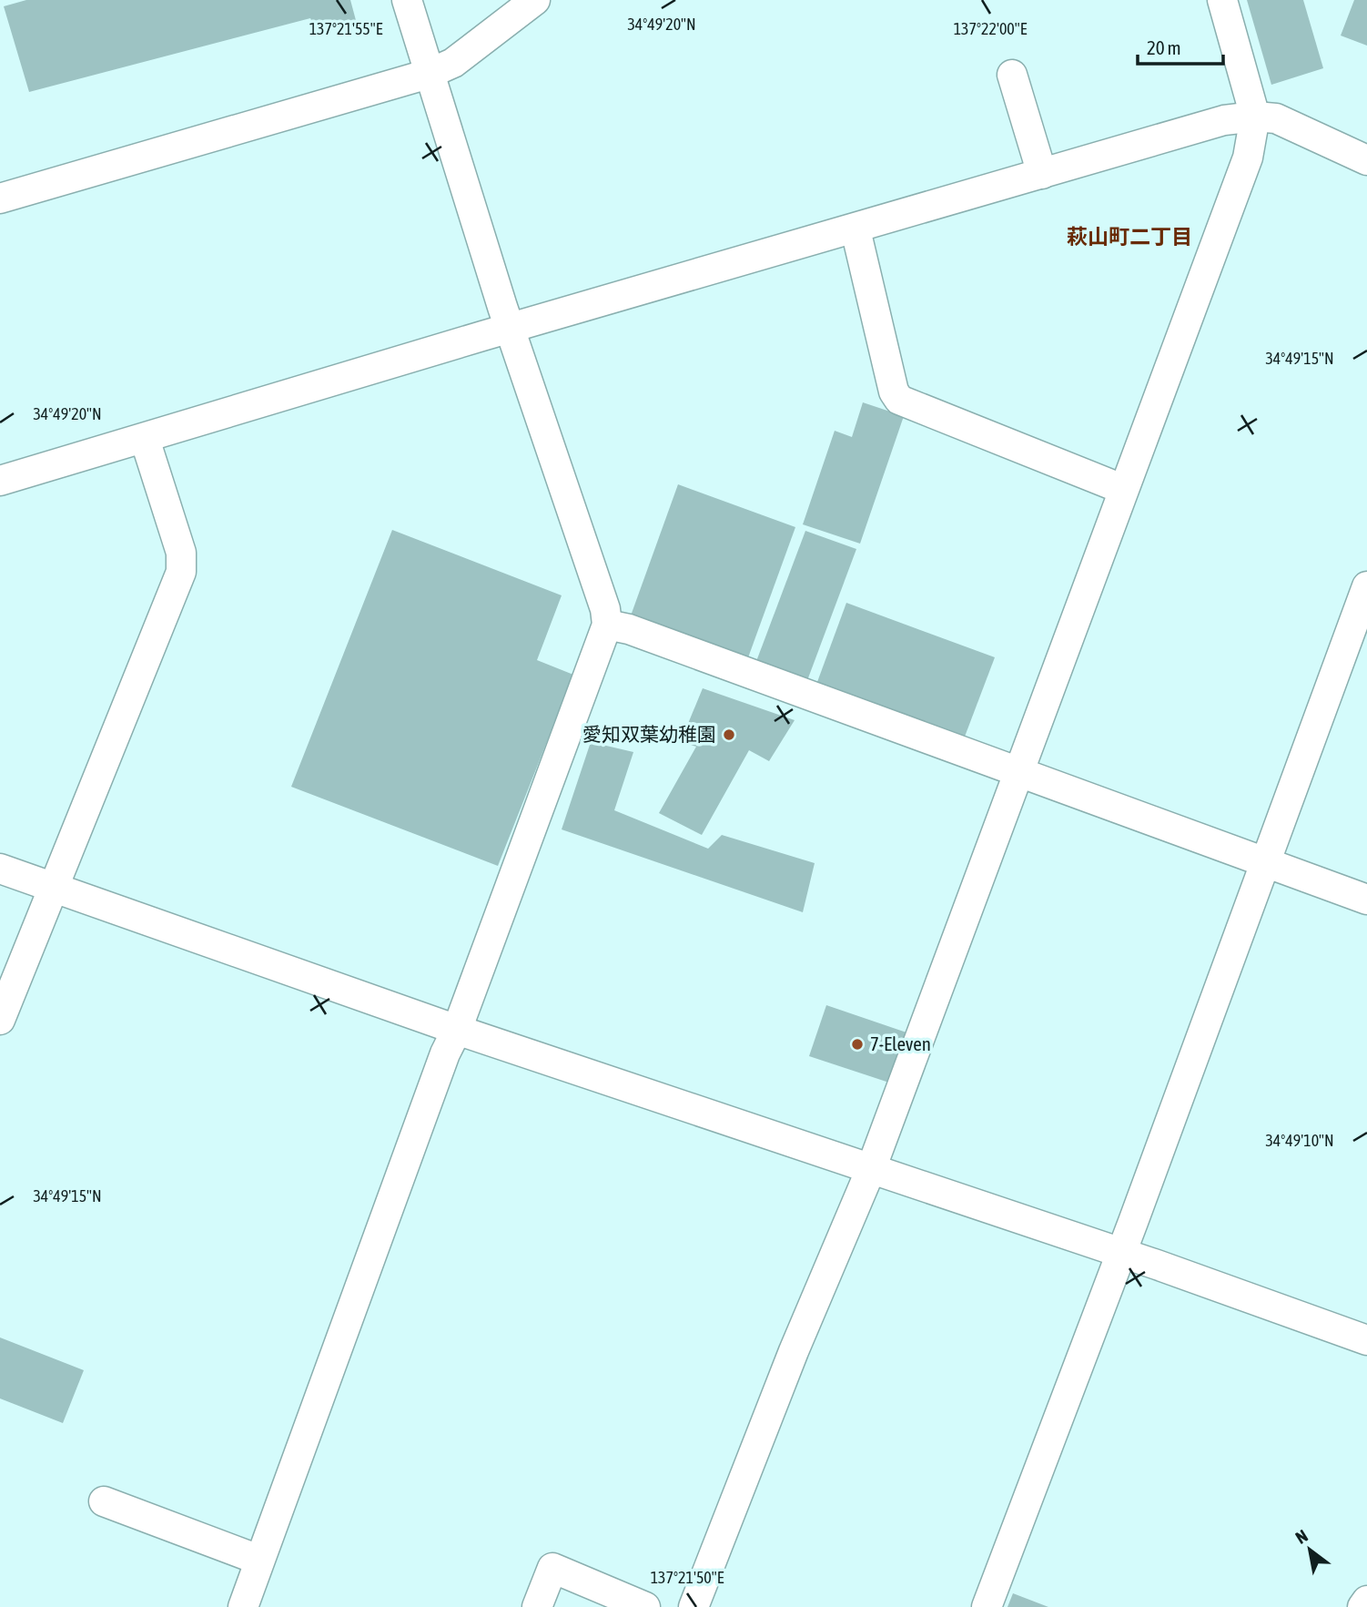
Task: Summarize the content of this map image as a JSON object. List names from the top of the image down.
{
  "districts": ["萩山町二丁目"],
  "places": ["愛知双葉幼稚園", "7-Eleven"],
  "scale_bar": "20 m",
  "north": "top left",
  "coordinates": [
    "34°49'20\"N",
    "137°21'55\"E",
    "137°22'00\"E",
    "34°49'15\"N",
    "34°49'10\"N",
    "137°21'50\"E"
  ]
}
